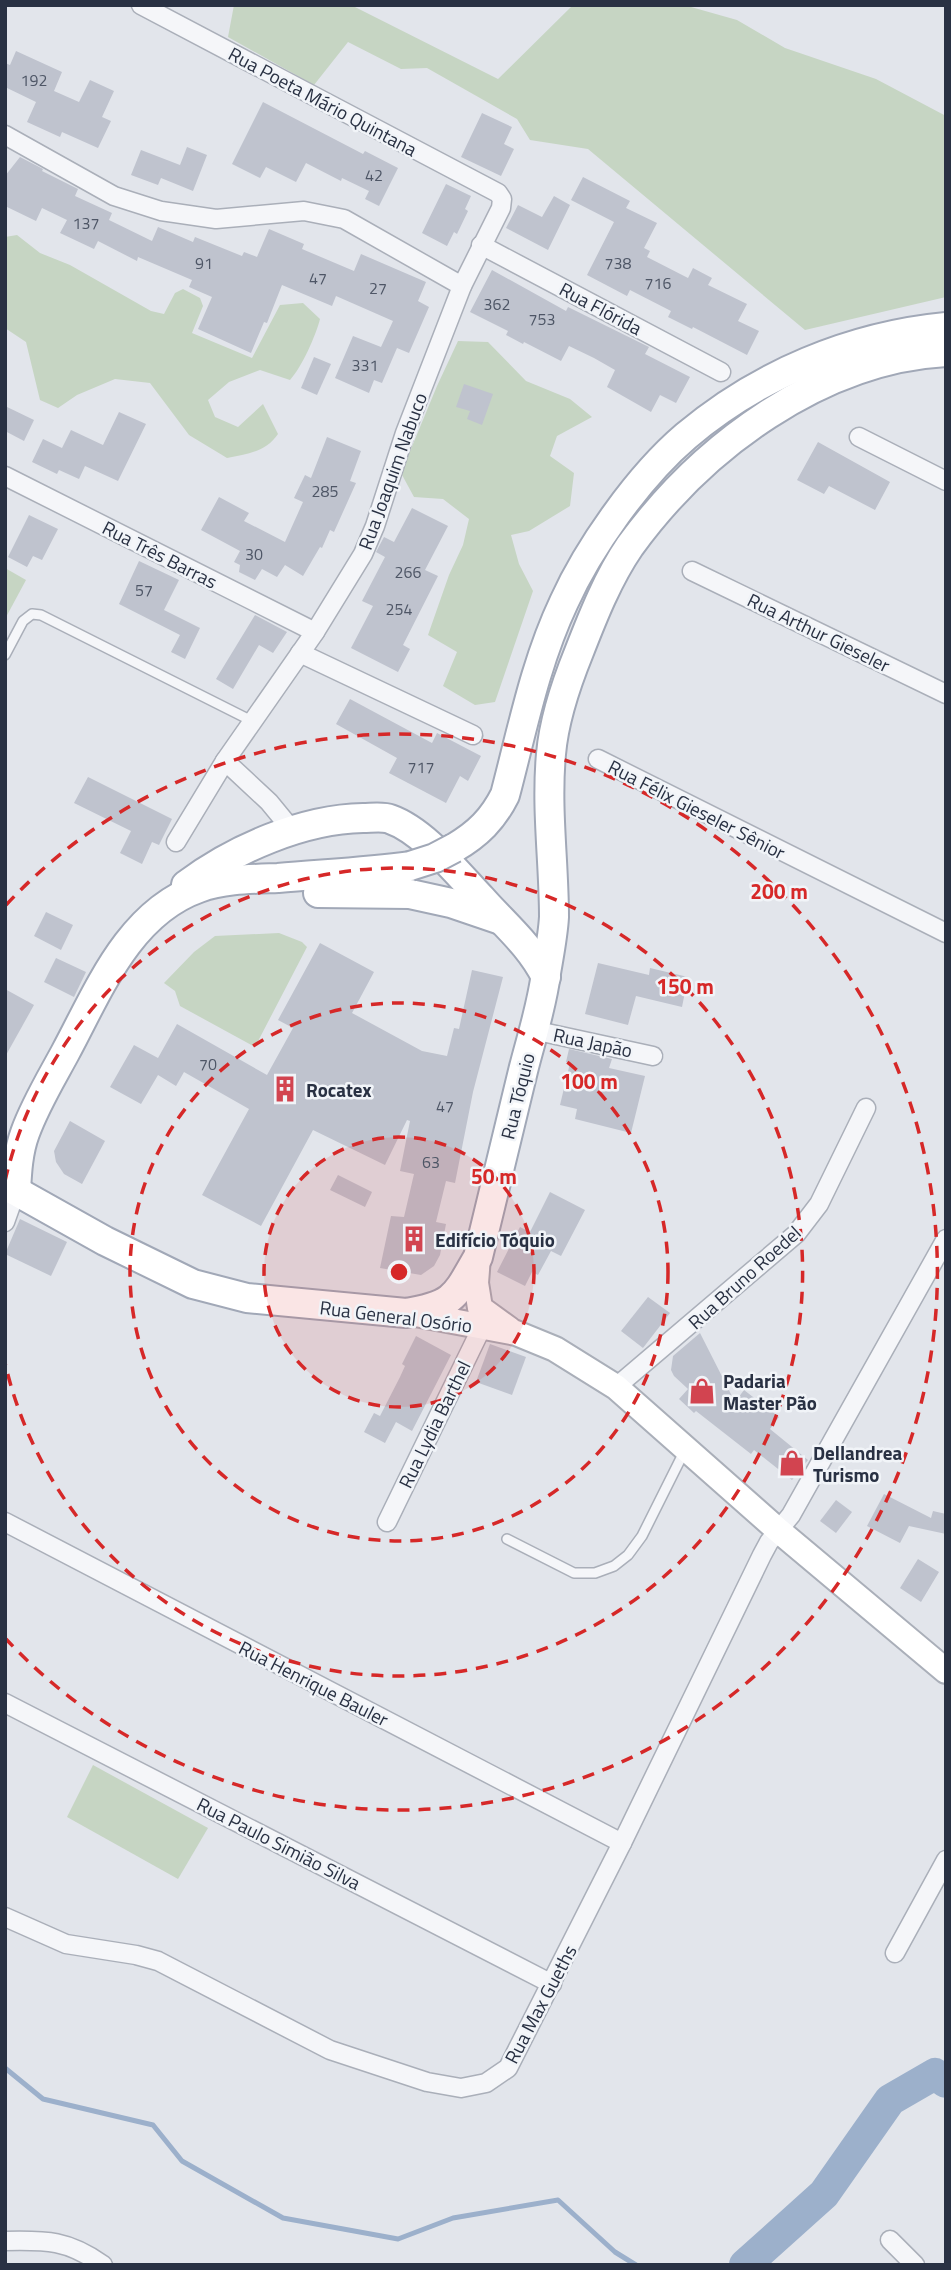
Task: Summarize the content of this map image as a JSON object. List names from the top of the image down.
{
  "streets": {
    "main road": ["Rua Tóquio", "Rua General Osório"],
    "street": [
      "Rua Poeta Mário Quintana",
      "Rua Flórida",
      "Rua Joaquim Nabuco",
      "Rua Três Barras",
      "Rua Arthur Gieseler",
      "Rua Félix Gieseler Sênior",
      "Rua Japão",
      "Rua Bruno Roedel",
      "Rua Lydia Barthel",
      "Rua Henrique Bauler",
      "Rua Paulo Simião Silva",
      "Rua Max Gueths"
    ]
  },
  "crossings": [
    ["Rua Poeta Mário Quintana", "Rua Joaquim Nabuco"],
    ["Rua Flórida", "Rua Joaquim Nabuco"],
    ["Rua Joaquim Nabuco", "Rua Três Barras"],
    ["Rua Japão", "Rua Tóquio"],
    ["Rua Tóquio", "Rua General Osório"],
    ["Rua Bruno Roedel", "Rua General Osório"],
    ["Rua General Osório", "Rua Lydia Barthel"],
    ["Rua General Osório", "Rua Max Gueths"],
    ["Rua Henrique Bauler", "Rua Max Gueths"],
    ["Rua Paulo Simião Silva", "Rua Max Gueths"]
  ],
  "places": {
    "building": ["Rocatex", "Edifício Tóquio"],
    "shop": ["Padaria Master Pão", "Dellandrea Turismo"]
  },
  "house_numbers": [
    "192",
    "42",
    "137",
    "91",
    "738",
    "47",
    "716",
    "27",
    "362",
    "753",
    "331",
    "285",
    "30",
    "266",
    "57",
    "254",
    "717",
    "70",
    "47",
    "63"
  ],
  "rings": [
    "200 m",
    "150 m",
    "100 m",
    "50 m"
  ]
}
